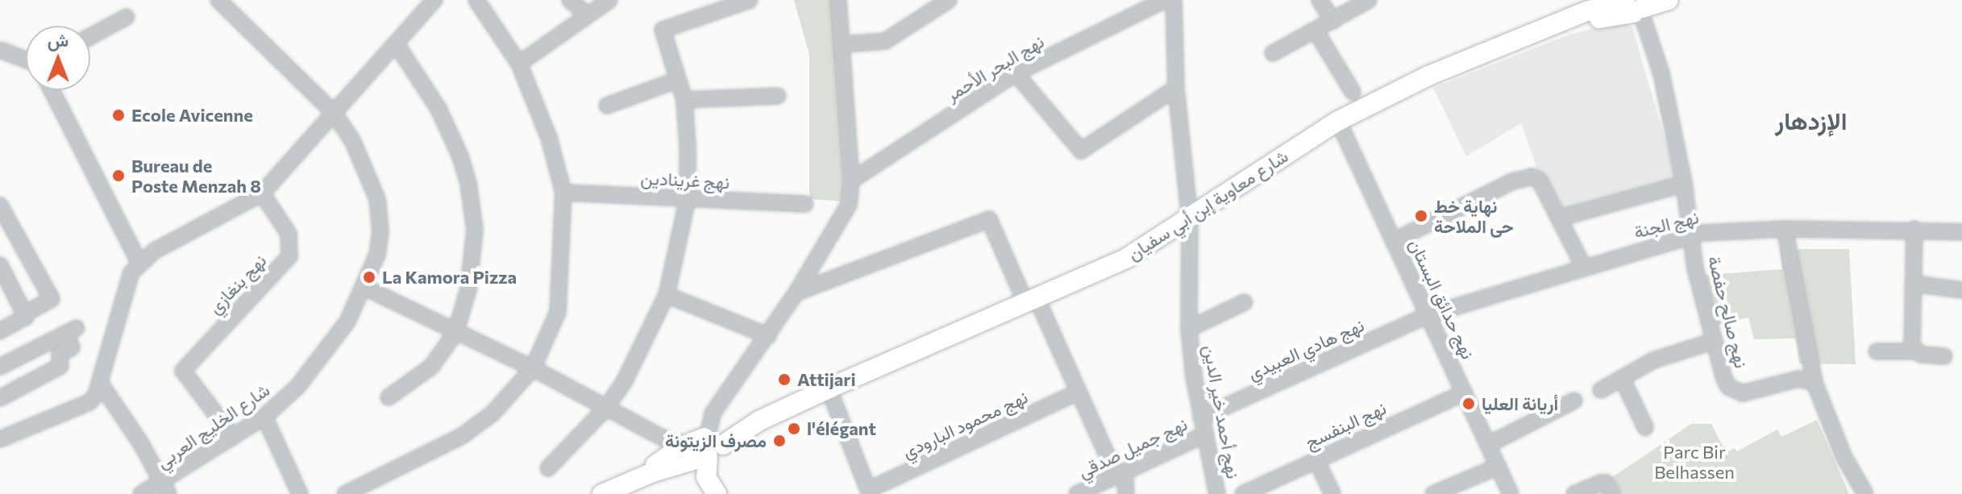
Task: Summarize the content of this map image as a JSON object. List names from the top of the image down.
{
  "streets": {
    "main road": ["شارع معاوية إبن أبي سفيان"],
    "street": [
      "نهج البحر الأحمر",
      "نهج غرينادين",
      "نهج الجنة",
      "نهج بنغازي",
      "نهج حدائق البستان",
      "نهج صالح حفصة",
      "نهج هادي العبيدي",
      "نهج أحمد خير الدين",
      "نهج محمود البارودي",
      "نهج البنفسج",
      "شارع الخليج العربي",
      "نهج جميل صدقي"
    ]
  },
  "crossings": [
    ["شارع معاوية إبن أبي سفيان", "نهج حدائق البستان"],
    ["شارع معاوية إبن أبي سفيان", "نهج صالح حفصة"],
    ["شارع معاوية إبن أبي سفيان", "نهج أحمد خير الدين"],
    ["نهج الجنة", "نهج حدائق البستان"],
    ["نهج الجنة", "نهج صالح حفصة"],
    ["نهج الجنة", "نهج هادي العبيدي"],
    ["نهج بنغازي", "شارع الخليج العربي"],
    ["نهج حدائق البستان", "نهج هادي العبيدي"],
    ["نهج حدائق البستان", "نهج البنفسج"],
    ["نهج هادي العبيدي", "نهج أحمد خير الدين"],
    ["نهج أحمد خير الدين", "نهج جميل صدقي"]
  ],
  "districts": ["الإزدهار"],
  "parks": ["Parc Bir Belhassen"],
  "places": [
    "Ecole Avicenne",
    "Bureau de Poste Menzah 8",
    "نهاية خط حى الملاحة",
    "La Kamora Pizza",
    "Attijari",
    "أريانة العليا",
    "l'élégant",
    "مصرف الزيتونة"
  ],
  "north": "top"
}
